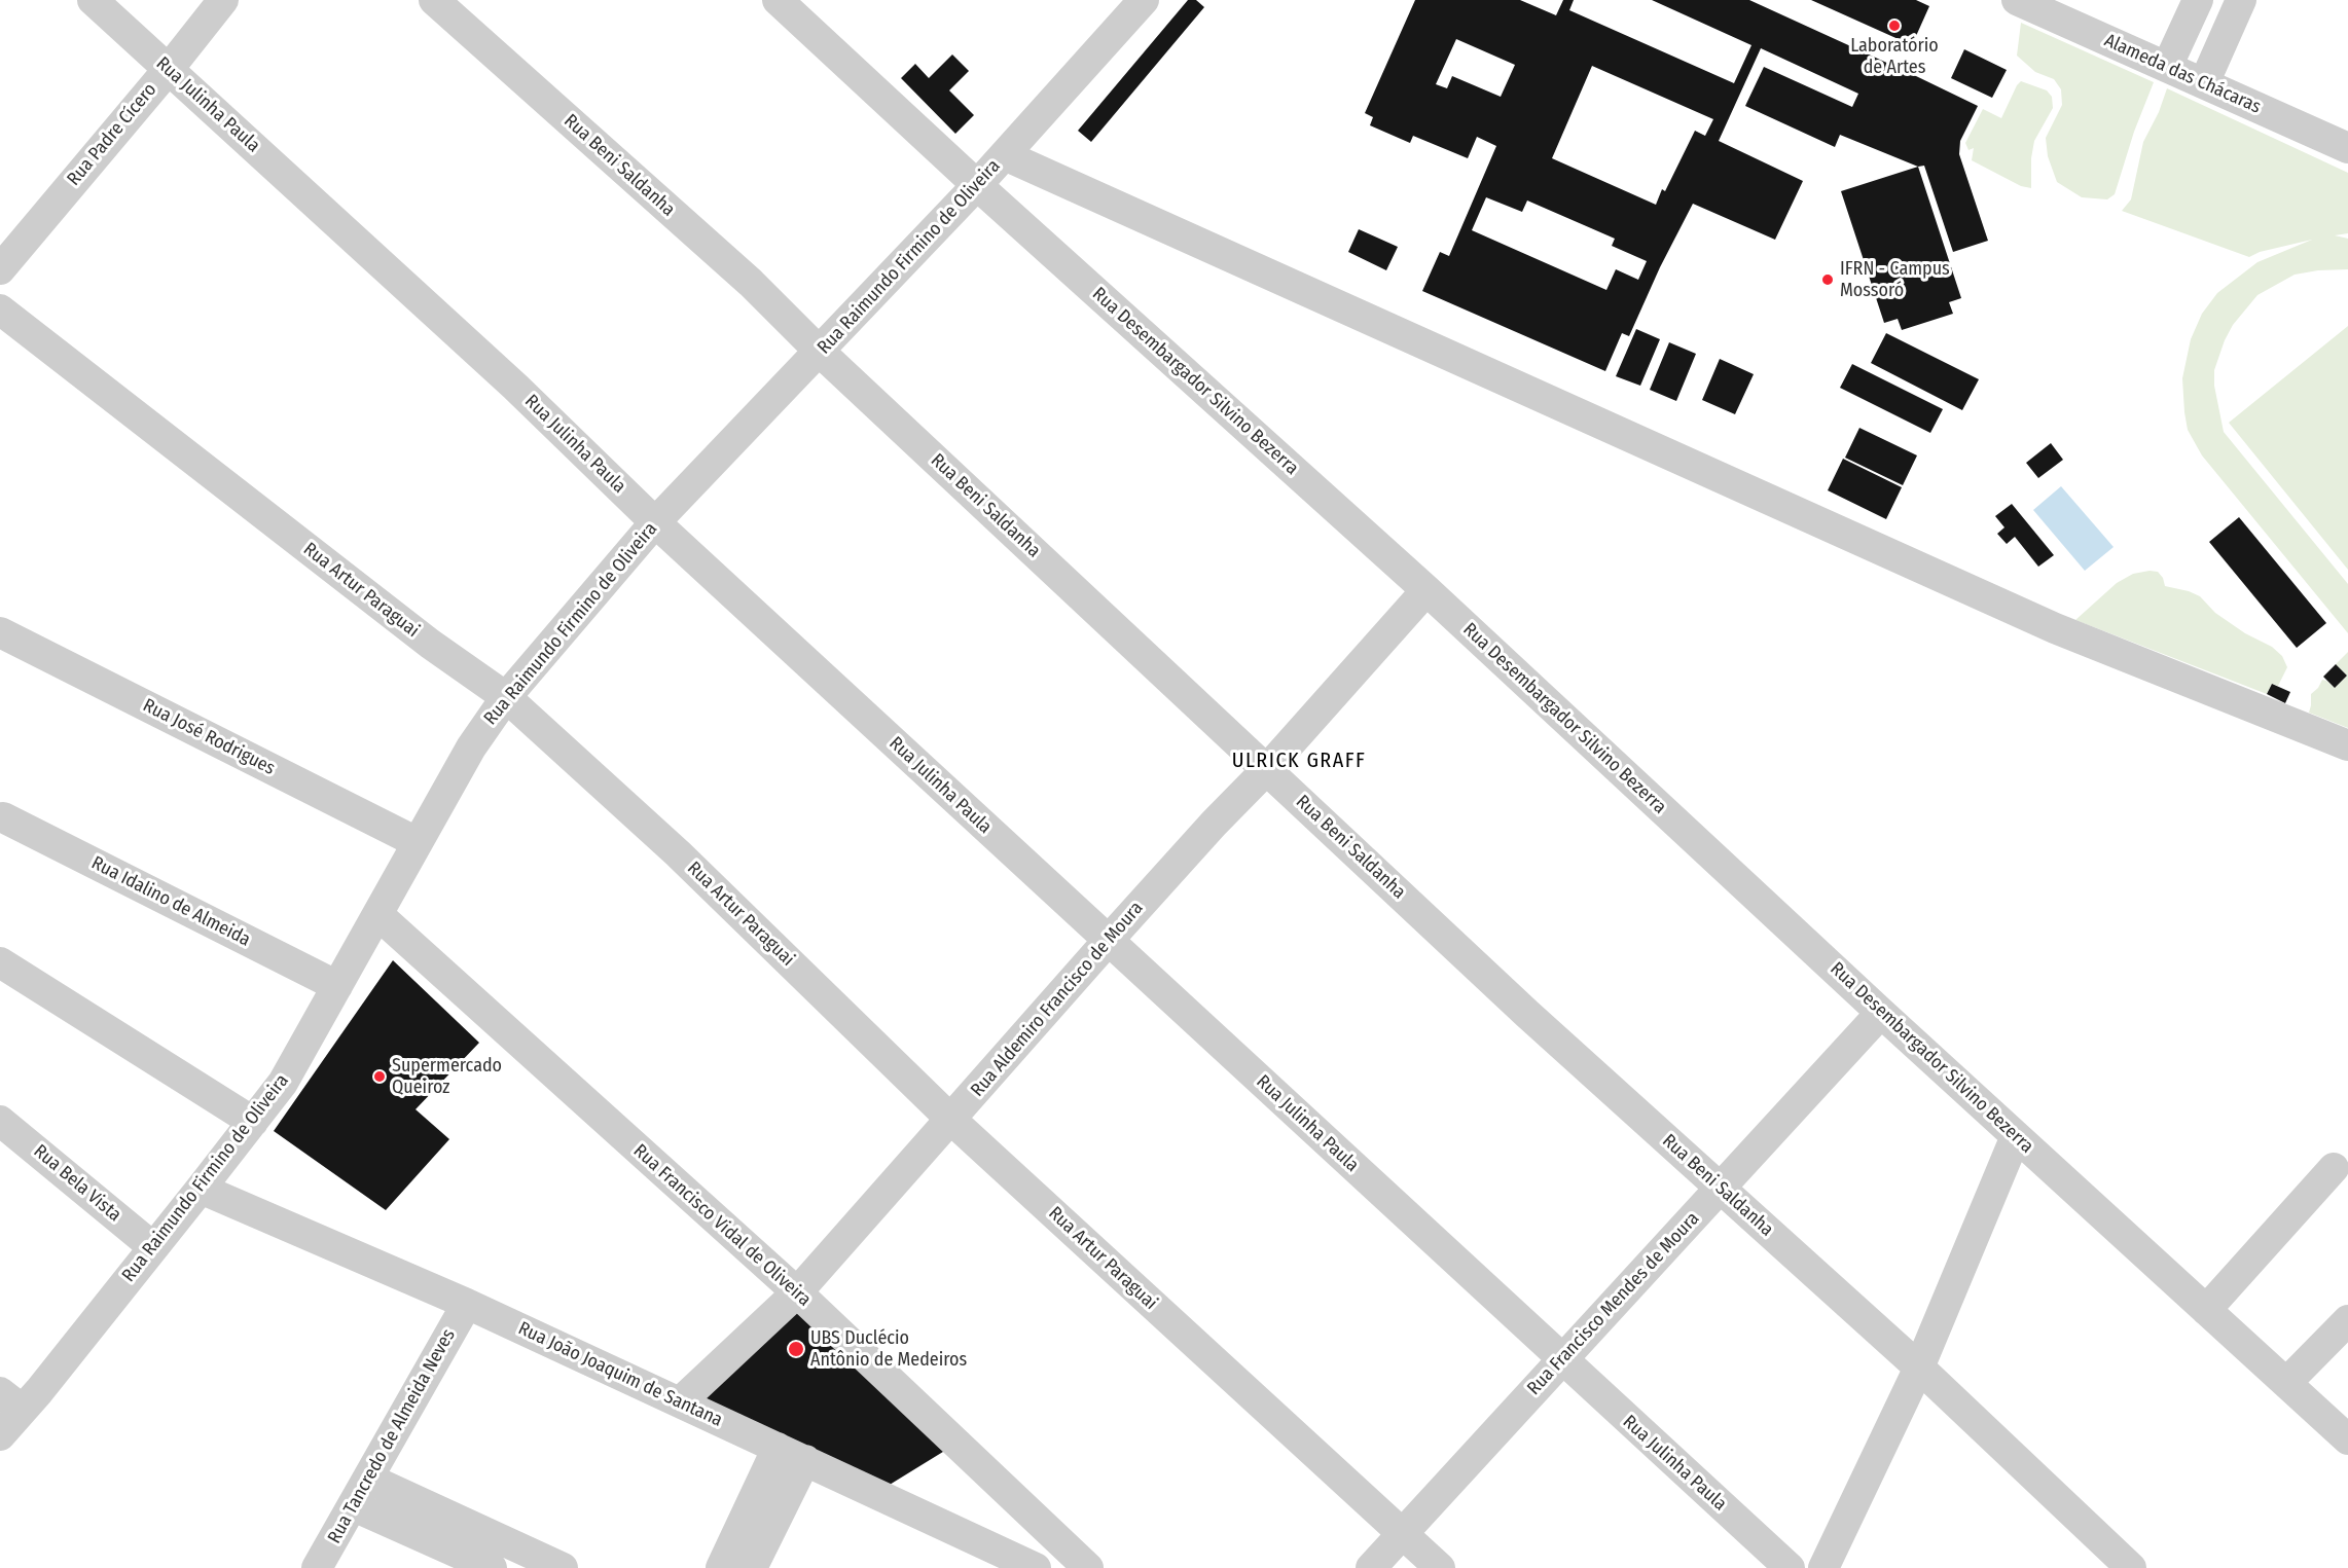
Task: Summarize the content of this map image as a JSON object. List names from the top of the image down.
{
  "streets": {
    "street": [
      "Alameda das Chácaras",
      "Rua Julinha Paula",
      "Rua Padre Cícero",
      "Rua Beni Saldanha",
      "Rua Raimundo Firmino de Oliveira",
      "Rua Desembargador Silvino Bezerra",
      "Rua Artur Paraguai",
      "Rua José Rodrigues",
      "Rua Idalino de Almeida",
      "Rua Aldemiro Francisco de Moura",
      "Rua Bela Vista",
      "Rua Francisco Vidal de Oliveira",
      "Rua Francisco Mendes de Moura",
      "Rua João Joaquim de Santana",
      "Rua Tancredo de Almeida Neves"
    ]
  },
  "crossings": [
    ["Rua Julinha Paula", "Rua Padre Cícero"],
    ["Rua Julinha Paula", "Rua Raimundo Firmino de Oliveira"],
    ["Rua Julinha Paula", "Rua Aldemiro Francisco de Moura"],
    ["Rua Julinha Paula", "Rua Francisco Mendes de Moura"],
    ["Rua Beni Saldanha", "Rua Raimundo Firmino de Oliveira"],
    ["Rua Beni Saldanha", "Rua Aldemiro Francisco de Moura"],
    ["Rua Beni Saldanha", "Rua Francisco Mendes de Moura"],
    ["Rua Raimundo Firmino de Oliveira", "Rua Desembargador Silvino Bezerra"],
    ["Rua Raimundo Firmino de Oliveira", "Rua Artur Paraguai"],
    ["Rua Raimundo Firmino de Oliveira", "Rua José Rodrigues"],
    ["Rua Raimundo Firmino de Oliveira", "Rua Idalino de Almeida"],
    ["Rua Raimundo Firmino de Oliveira", "Rua Bela Vista"],
    ["Rua Raimundo Firmino de Oliveira", "Rua Francisco Vidal de Oliveira"],
    ["Rua Raimundo Firmino de Oliveira", "Rua João Joaquim de Santana"],
    ["Rua Desembargador Silvino Bezerra", "Rua Aldemiro Francisco de Moura"],
    ["Rua Desembargador Silvino Bezerra", "Rua Francisco Mendes de Moura"],
    ["Rua Artur Paraguai", "Rua Aldemiro Francisco de Moura"],
    ["Rua Artur Paraguai", "Rua Francisco Mendes de Moura"],
    ["Rua Aldemiro Francisco de Moura", "Rua Francisco Vidal de Oliveira"],
    ["Rua Aldemiro Francisco de Moura", "Rua João Joaquim de Santana"],
    ["Rua João Joaquim de Santana", "Rua Tancredo de Almeida Neves"]
  ],
  "districts": ["ULRICK GRAFF"],
  "places": [
    "Laboratório de Artes",
    "IFRN - Campus Mossoró",
    "Supermercado Queiroz",
    "UBS Duclécio Antônio de Medeiros"
  ]
}
